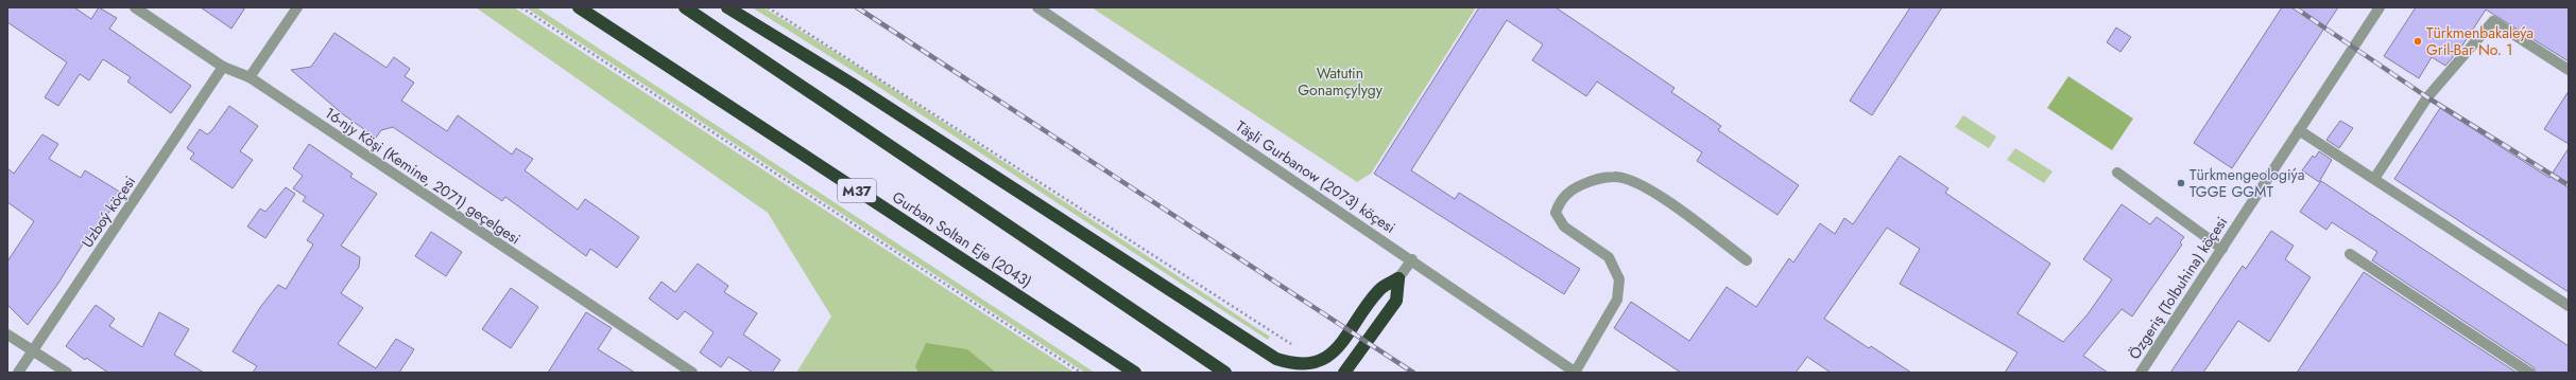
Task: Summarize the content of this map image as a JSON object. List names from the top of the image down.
{
  "streets": {
    "highway": ["M37", "Gurban Soltan Eje (2043)"],
    "street": [
      "16-njy Köşi (Kemine, 2071) geçelgesi",
      "Täşli Gurbanow (2073) köçesi",
      "Uzboý köçesi",
      "Özgeriş (Tolbuhina) köçesi"
    ]
  },
  "crossings": [
    ["16-njy Köşi (Kemine, 2071) geçelgesi", "Uzboý köçesi"]
  ],
  "parks": ["Watutin Gonamçylygy"],
  "places": ["Türkmenbakaleýa Gril-Bar No. 1", "Türkmengeologiýa TGGE GGMT"]
}
